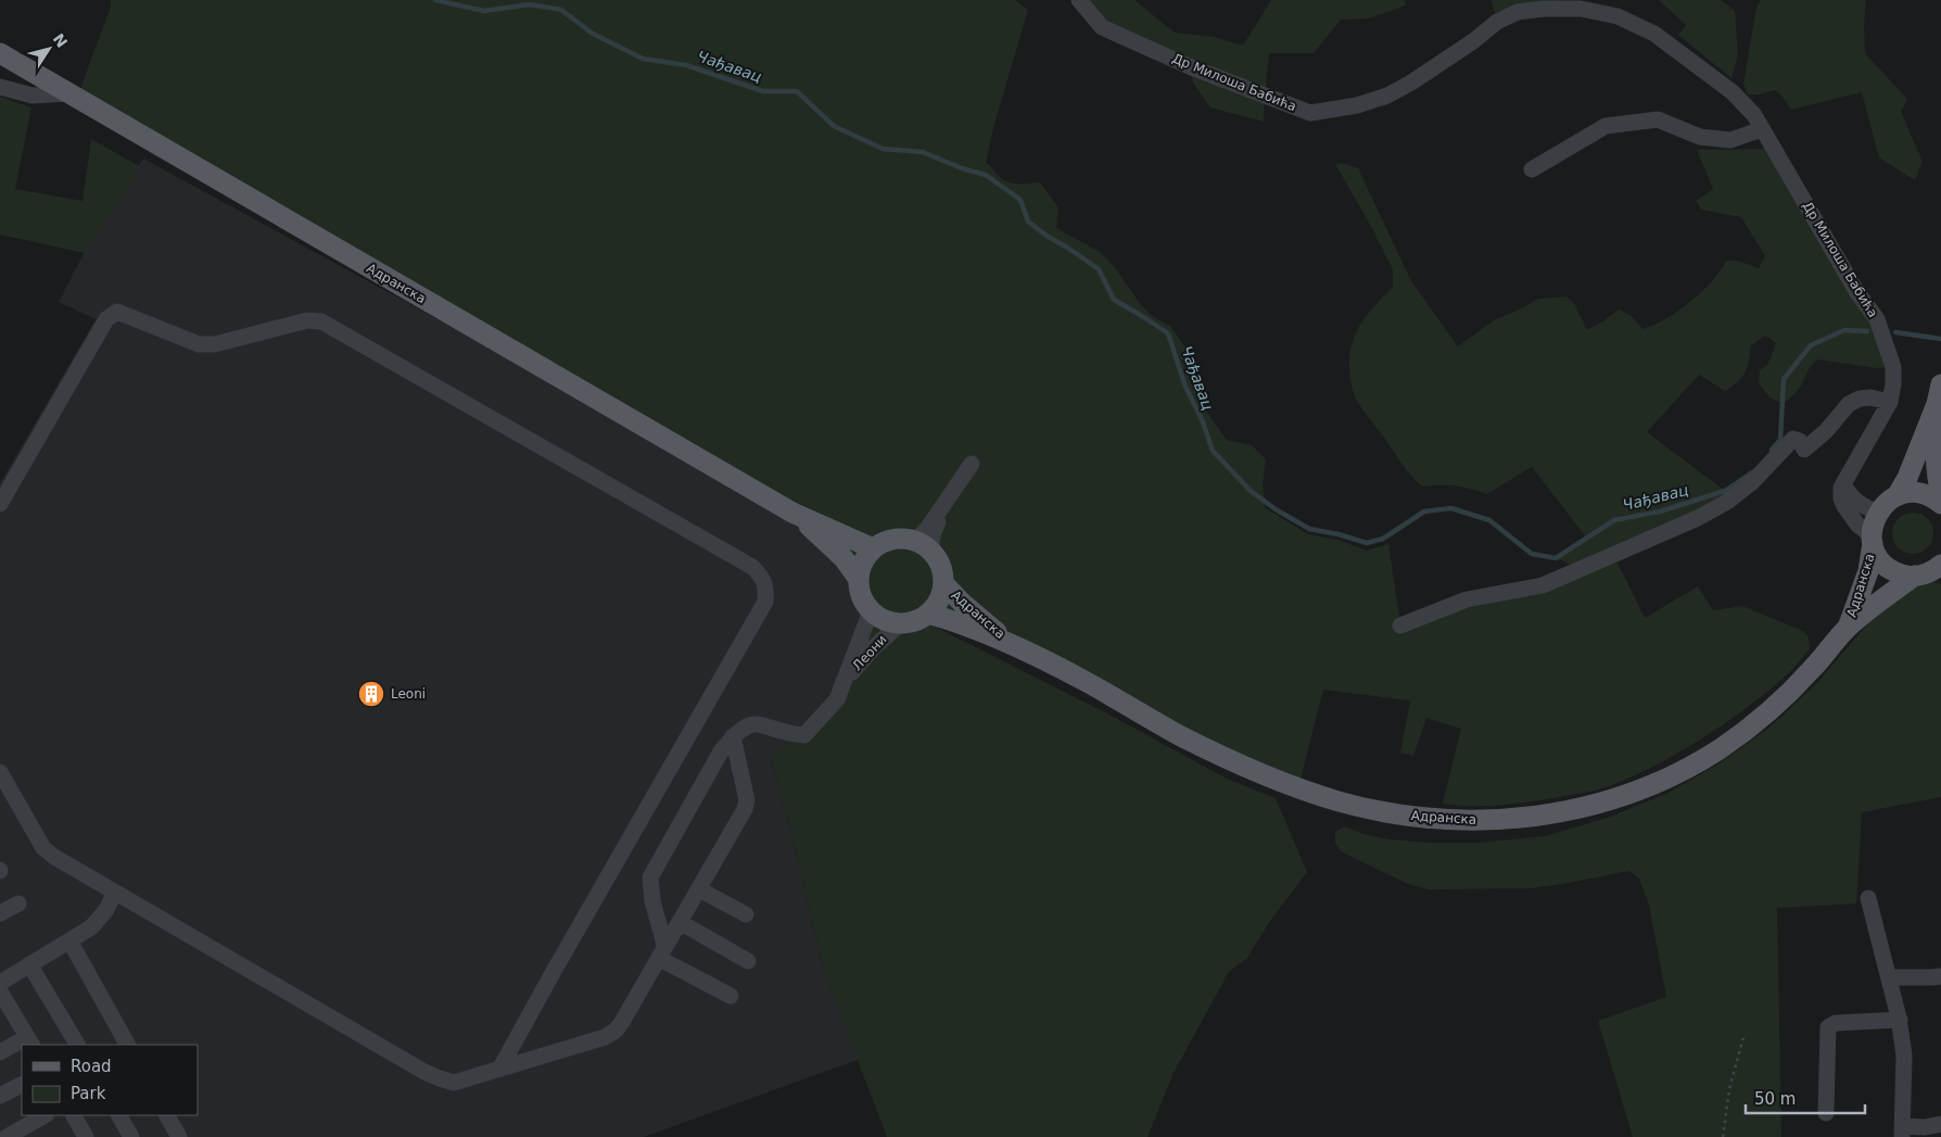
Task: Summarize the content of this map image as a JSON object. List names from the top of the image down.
{
  "streets": {
    "main road": ["Адранска"],
    "street": ["Др Милоша Бабића", "Леони"]
  },
  "crossings": [
    ["Адранска", "Леони"]
  ],
  "water": ["Чађавац"],
  "places": {
    "building": ["Leoni"]
  },
  "legend": ["Road", "Park"],
  "scale_bar": "50 m",
  "north": "top right"
}
